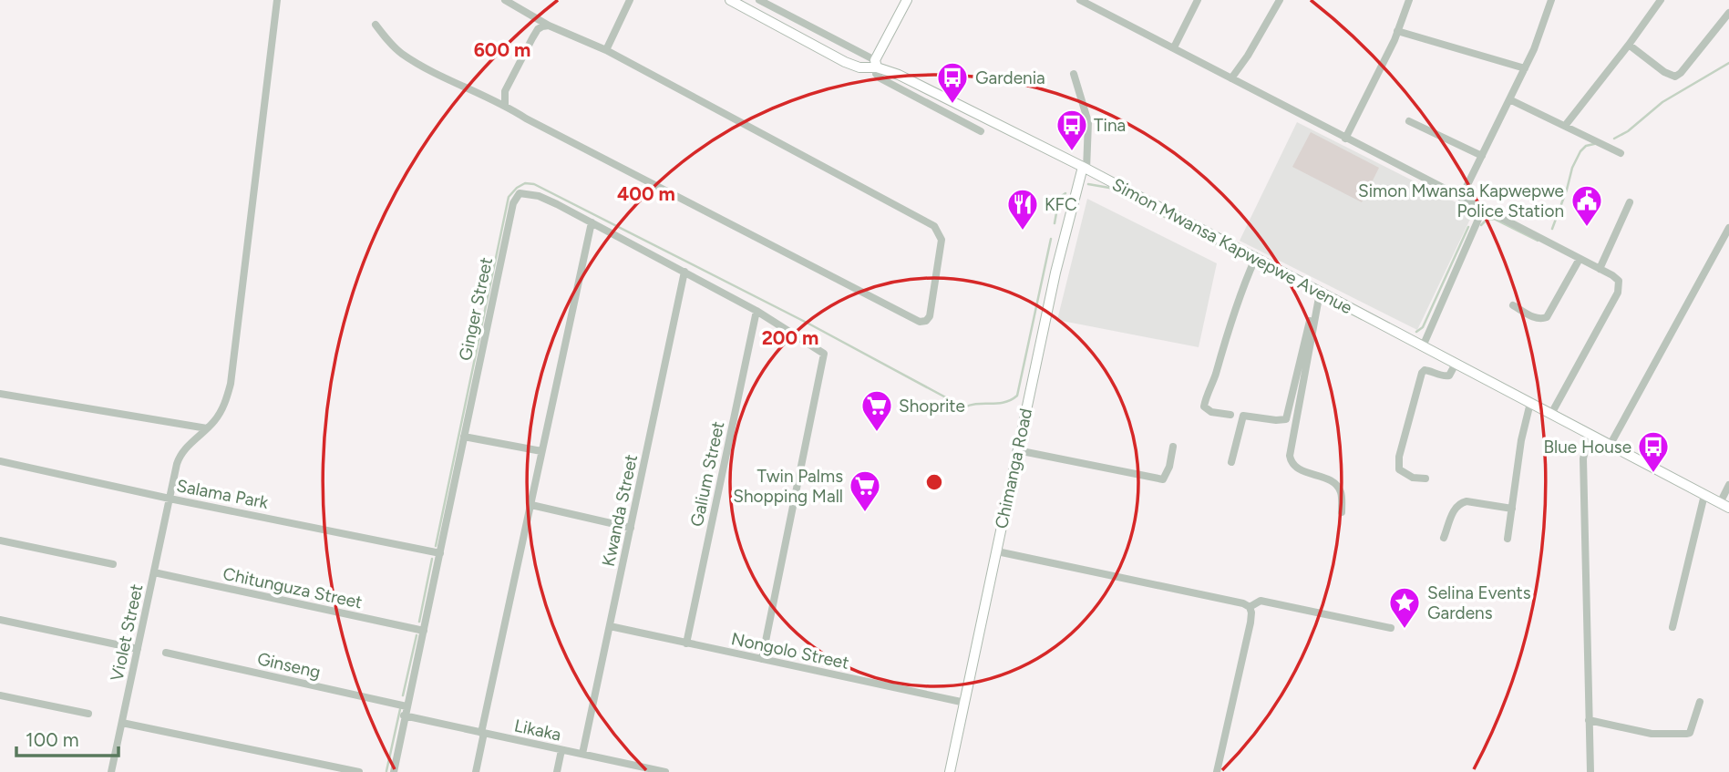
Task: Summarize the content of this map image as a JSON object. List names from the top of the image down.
{
  "streets": {
    "main road": ["Simon Mwansa Kapwepwe Avenue", "Chimanga Road"],
    "street": [
      "Ginger Street",
      "Galium Street",
      "Salama Park",
      "Kwanda Street",
      "Chitunguza Street",
      "Violet Street",
      "Nongolo Street",
      "Ginseng",
      "Likaka"
    ]
  },
  "crossings": [
    ["Simon Mwansa Kapwepwe Avenue", "Chimanga Road"],
    ["Ginger Street", "Galium Street"],
    ["Ginger Street", "Salama Park"],
    ["Ginger Street", "Kwanda Street"],
    ["Ginger Street", "Chitunguza Street"],
    ["Ginger Street", "Nongolo Street"],
    ["Ginger Street", "Ginseng"],
    ["Ginger Street", "Likaka"],
    ["Chimanga Road", "Nongolo Street"],
    ["Galium Street", "Nongolo Street"],
    ["Salama Park", "Violet Street"],
    ["Kwanda Street", "Nongolo Street"],
    ["Kwanda Street", "Likaka"],
    ["Chitunguza Street", "Violet Street"]
  ],
  "places": {
    "bus stop": ["Gardenia", "Tina", "Blue House"],
    "public building": ["Simon Mwansa Kapwepwe Police Station"],
    "restaurant": ["KFC"],
    "supermarket": ["Shoprite", "Twin Palms Shopping Mall"],
    "place": ["Selina Events Gardens"]
  },
  "scale_bar": "100 m",
  "rings": ["600 m", "400 m", "200 m"]
}
